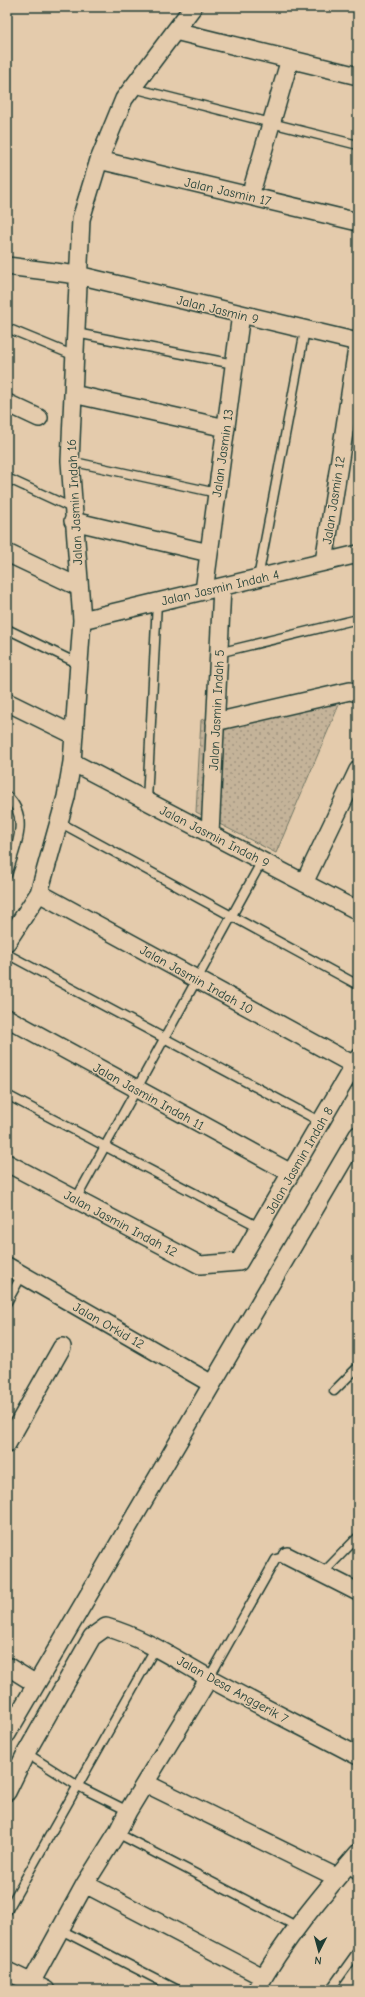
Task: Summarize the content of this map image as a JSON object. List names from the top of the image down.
{
  "streets": {
    "street": [
      "Jalan Jasmin 17",
      "Jalan Jasmin 9",
      "Jalan Jasmin 13",
      "Jalan Jasmin 12",
      "Jalan Jasmin Indah 16",
      "Jalan Jasmin Indah 4",
      "Jalan Jasmin Indah 5",
      "Jalan Jasmin Indah 9",
      "Jalan Jasmin Indah 10",
      "Jalan Jasmin Indah 11",
      "Jalan Jasmin Indah 8",
      "Jalan Jasmin Indah 12",
      "Jalan Orkid 12",
      "Jalan Desa Anggerik 7"
    ]
  },
  "crossings": [
    ["Jalan Jasmin 17", "Jalan Jasmin Indah 16"],
    ["Jalan Jasmin 9", "Jalan Jasmin 13"],
    ["Jalan Jasmin 9", "Jalan Jasmin 12"],
    ["Jalan Jasmin 9", "Jalan Jasmin Indah 16"],
    ["Jalan Jasmin 13", "Jalan Jasmin Indah 4"],
    ["Jalan Jasmin 12", "Jalan Jasmin Indah 4"],
    ["Jalan Jasmin Indah 16", "Jalan Jasmin Indah 4"],
    ["Jalan Jasmin Indah 16", "Jalan Jasmin Indah 9"],
    ["Jalan Jasmin Indah 16", "Jalan Jasmin Indah 10"],
    ["Jalan Jasmin Indah 4", "Jalan Jasmin Indah 5"],
    ["Jalan Jasmin Indah 5", "Jalan Jasmin Indah 9"],
    ["Jalan Jasmin Indah 10", "Jalan Jasmin Indah 8"],
    ["Jalan Jasmin Indah 11", "Jalan Jasmin Indah 8"],
    ["Jalan Jasmin Indah 8", "Jalan Jasmin Indah 12"]
  ],
  "north": "bottom"
}
